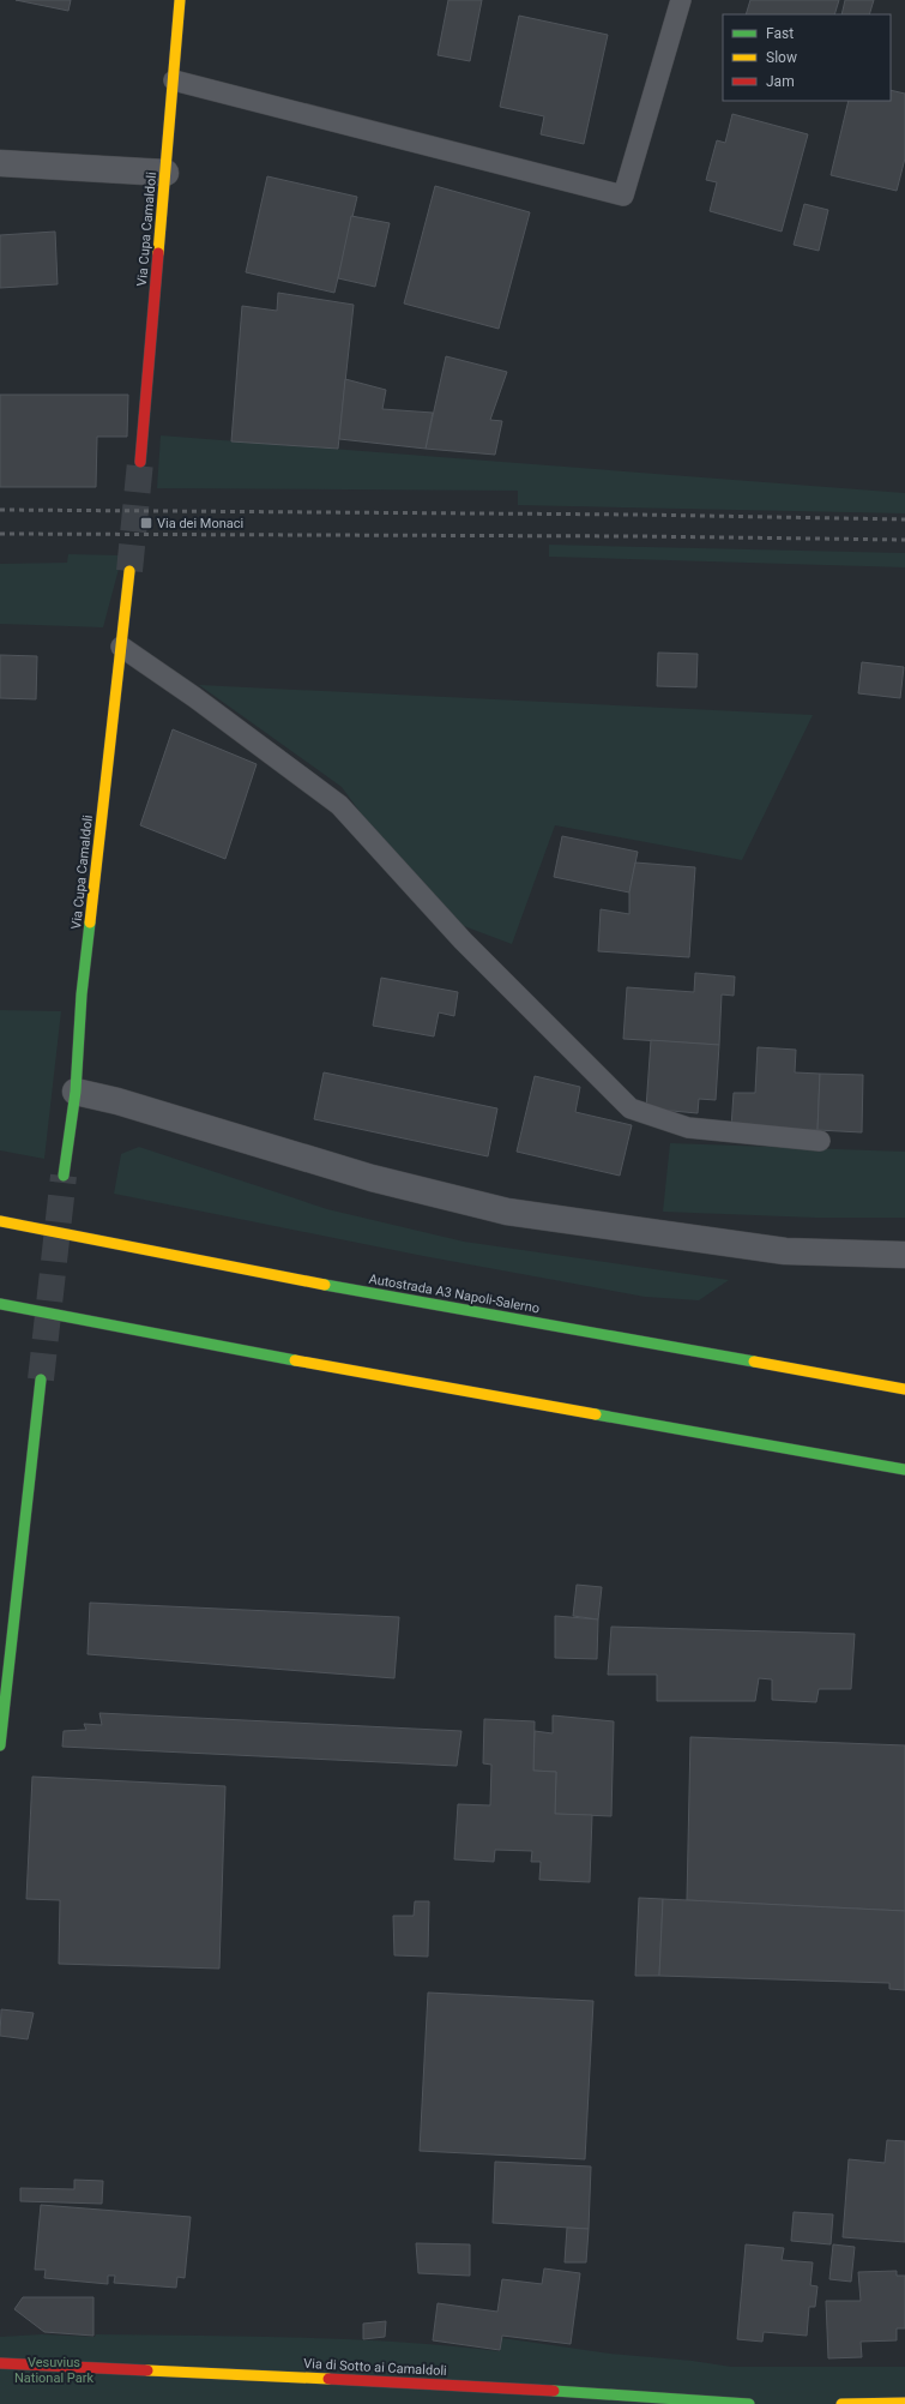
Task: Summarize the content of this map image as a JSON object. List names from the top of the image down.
{
  "streets": {
    "main road": ["Via Cupa Camaldoli", "Autostrada A3 Napoli-Salerno", "Via di Sotto ai Camaldoli"]
  },
  "parks": ["Vesuvius National Park"],
  "places": {
    "transit": ["Via dei Monaci"]
  },
  "legend": ["Fast", "Slow", "Jam"]
}
